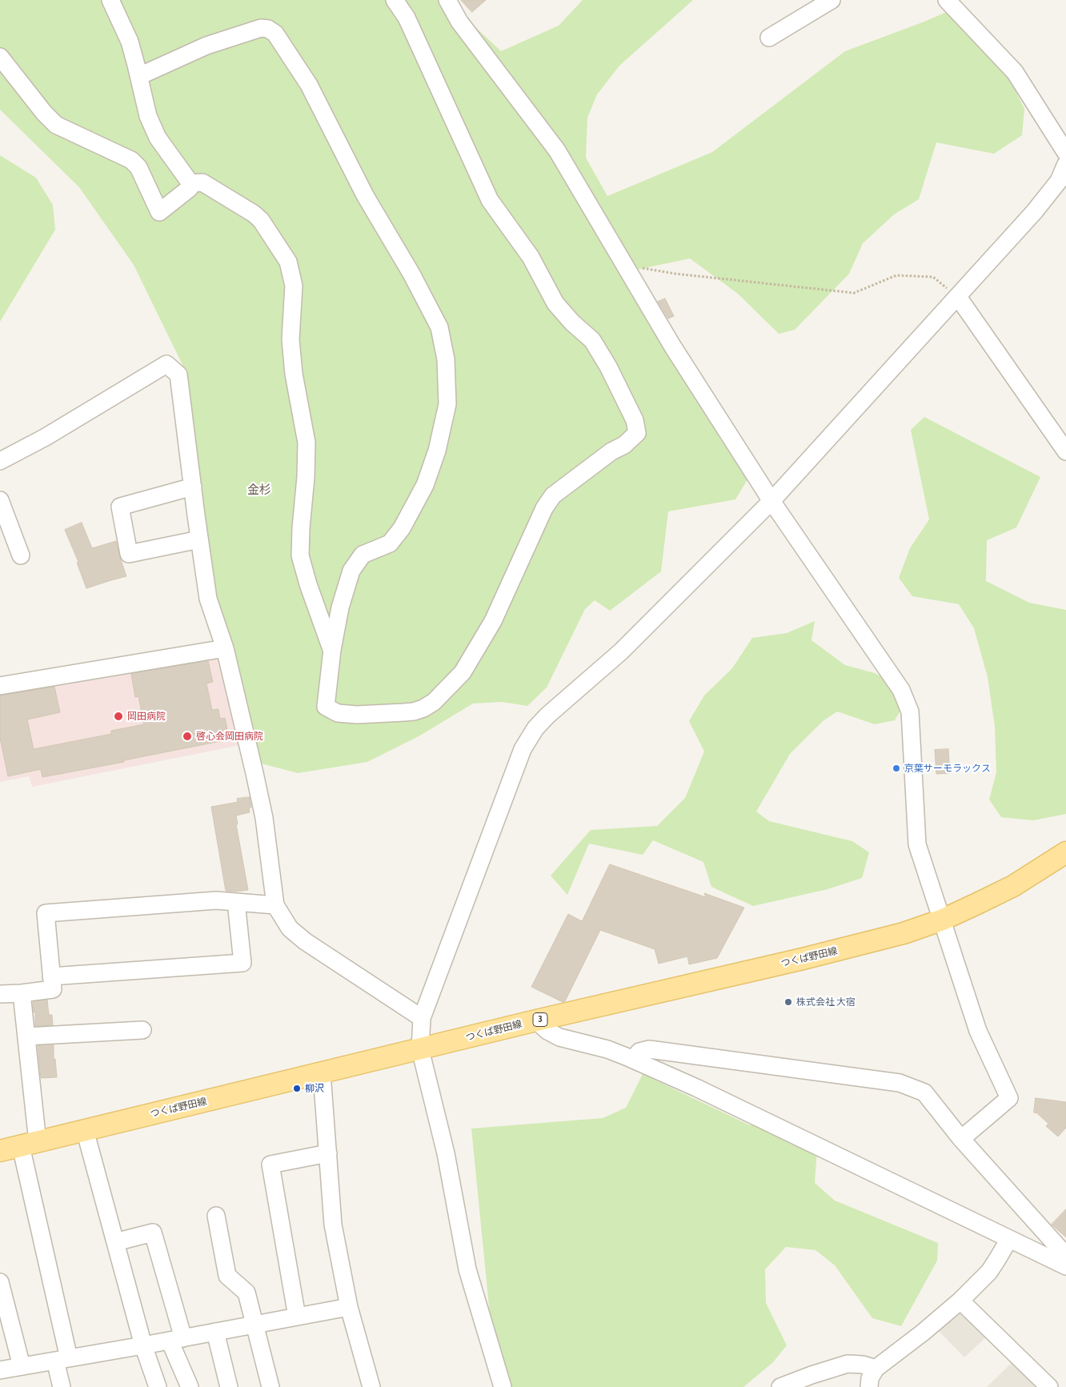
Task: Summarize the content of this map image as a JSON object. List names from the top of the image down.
{
  "streets": {
    "main road": ["つくば野田線", "3"]
  },
  "districts": ["金杉"],
  "places": [
    "岡田病院",
    "啓心会岡田病院",
    "京葉サーモラックス",
    "株式会社 大宿",
    "柳沢"
  ]
}
